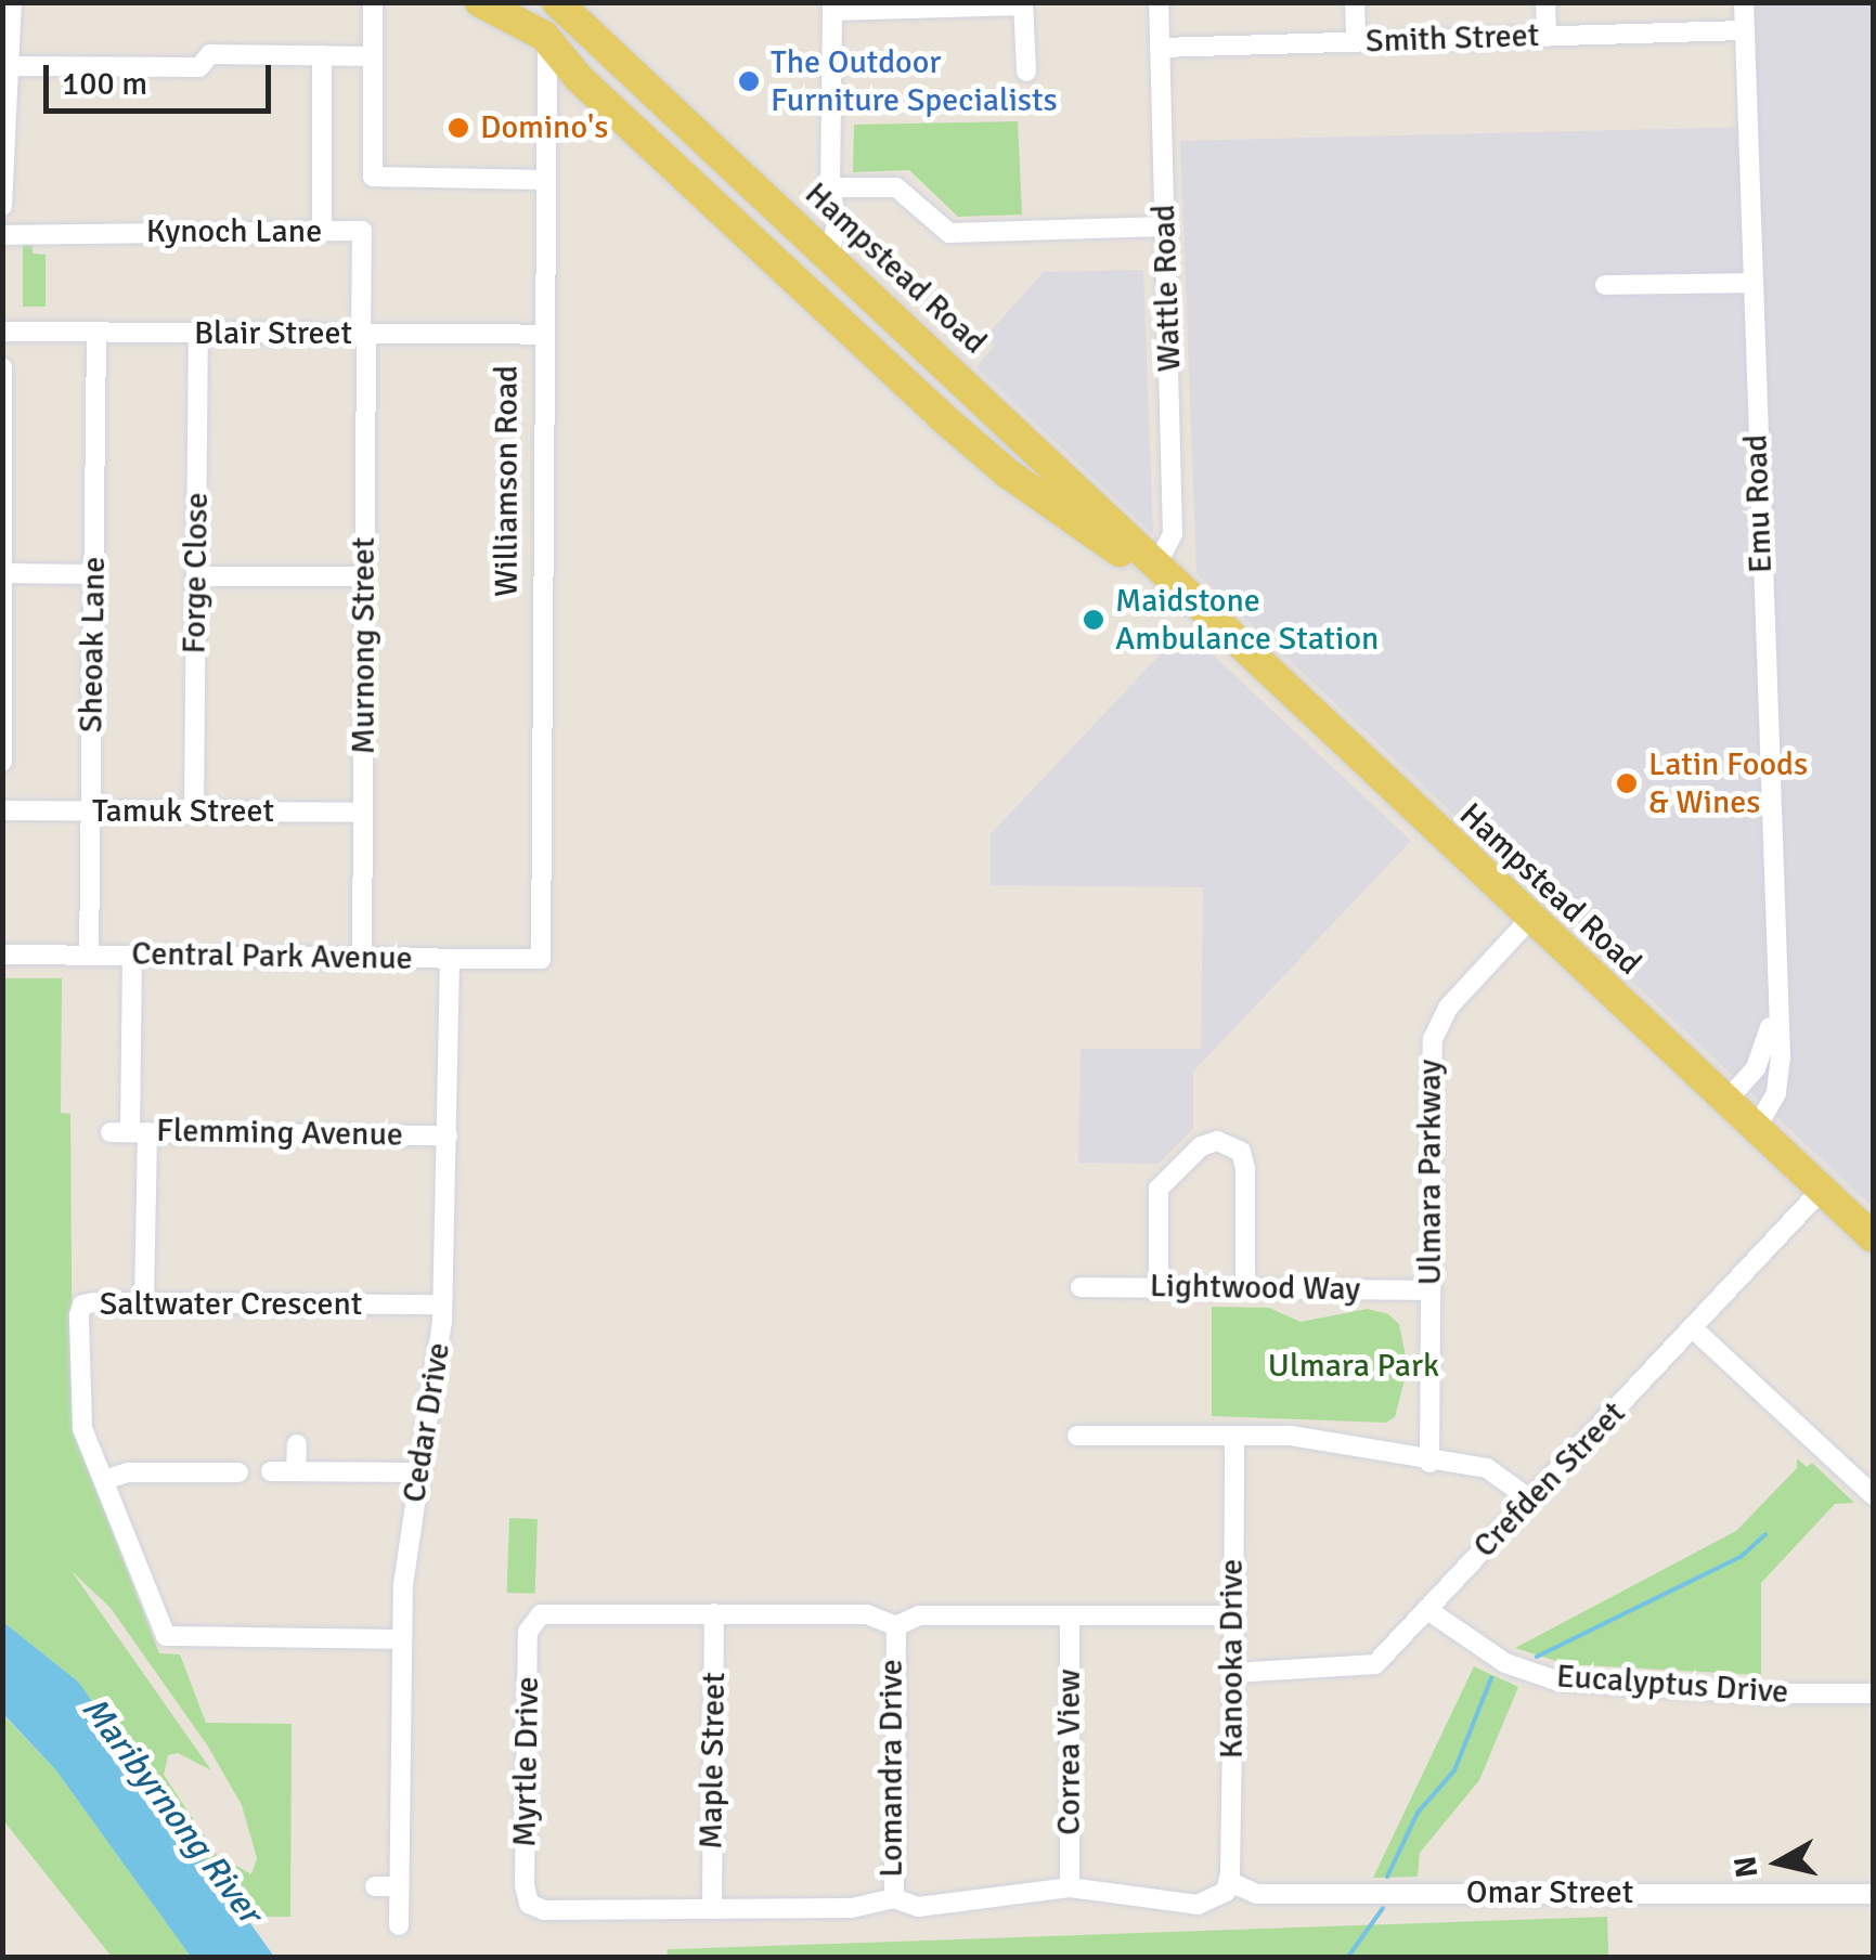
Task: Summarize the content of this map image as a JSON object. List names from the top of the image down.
{
  "streets": {
    "main road": ["Hampstead Road", "Williamson Road"],
    "street": [
      "Smith Street",
      "Kynoch Lane",
      "Wattle Road",
      "Blair Street",
      "Emu Road",
      "Forge Close",
      "Sheoak Lane",
      "Murnong Street",
      "Tamuk Street",
      "Central Park Avenue",
      "Flemming Avenue",
      "Ulmara Parkway",
      "Lightwood Way",
      "Saltwater Crescent",
      "Cedar Drive",
      "Crefden Street",
      "Kanooka Drive",
      "Eucalyptus Drive",
      "Correa View",
      "Maple Street",
      "Myrtle Drive",
      "Lomandra Drive",
      "Omar Street"
    ]
  },
  "crossings": [
    ["Smith Street", "Wattle Road"],
    ["Smith Street", "Emu Road"],
    ["Kynoch Lane", "Blair Street"],
    ["Kynoch Lane", "Murnong Street"],
    ["Hampstead Road", "Wattle Road"],
    ["Hampstead Road", "Williamson Road"],
    ["Hampstead Road", "Emu Road"],
    ["Hampstead Road", "Ulmara Parkway"],
    ["Hampstead Road", "Crefden Street"],
    ["Blair Street", "Williamson Road"],
    ["Blair Street", "Forge Close"],
    ["Blair Street", "Sheoak Lane"],
    ["Blair Street", "Murnong Street"],
    ["Williamson Road", "Central Park Avenue"],
    ["Forge Close", "Tamuk Street"],
    ["Sheoak Lane", "Tamuk Street"],
    ["Sheoak Lane", "Central Park Avenue"],
    ["Murnong Street", "Tamuk Street"],
    ["Murnong Street", "Central Park Avenue"],
    ["Central Park Avenue", "Cedar Drive"],
    ["Flemming Avenue", "Cedar Drive"],
    ["Ulmara Parkway", "Lightwood Way"],
    ["Saltwater Crescent", "Cedar Drive"],
    ["Crefden Street", "Kanooka Drive"],
    ["Crefden Street", "Eucalyptus Drive"],
    ["Kanooka Drive", "Lomandra Drive"],
    ["Kanooka Drive", "Omar Street"],
    ["Correa View", "Lomandra Drive"],
    ["Maple Street", "Myrtle Drive"],
    ["Myrtle Drive", "Lomandra Drive"],
    ["Lomandra Drive", "Omar Street"]
  ],
  "water": ["Maribyrnong River"],
  "parks": ["Ulmara Park"],
  "places": [
    "The Outdoor Furniture Specialists",
    "Domino's",
    "Maidstone Ambulance Station",
    "Latin Foods & Wines"
  ],
  "scale_bar": "100 m",
  "north": "left"
}
